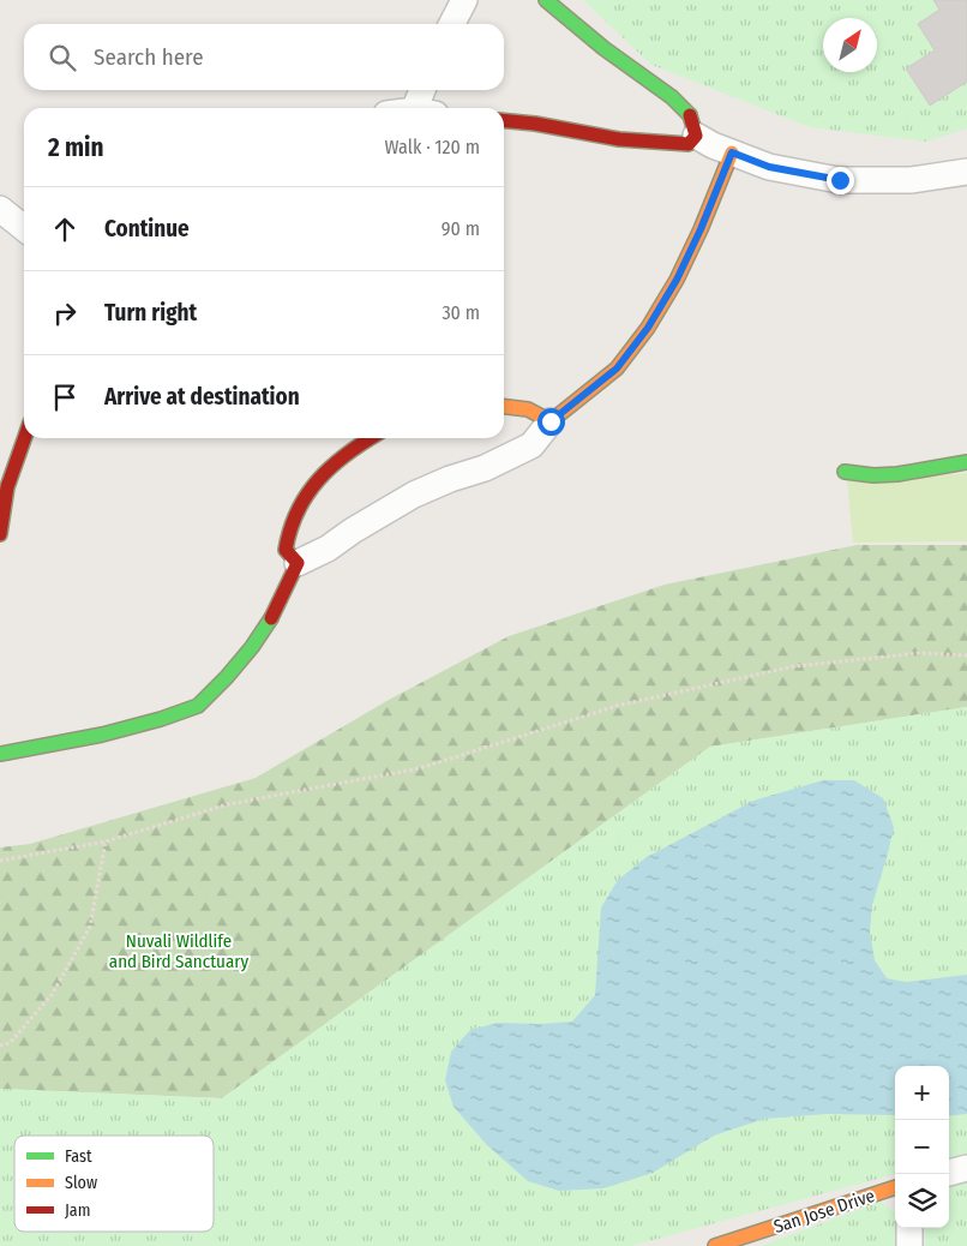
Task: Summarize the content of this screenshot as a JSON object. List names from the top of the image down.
{
  "streets": {
    "street": ["San Jose Drive"]
  },
  "parks": ["Nuvali Wildlife and Bird Sanctuary"],
  "legend": ["Fast", "Slow", "Jam"],
  "north": "top right",
  "page": {
    "search": "Search here",
    "heading": ["2 min", "Walk · 120 m"],
    "list": [
      ["Continue", "90 m"],
      ["Turn right", "30 m"],
      "Arrive at destination"
    ],
    "map_buttons": ["+", "−"]
  }
}
